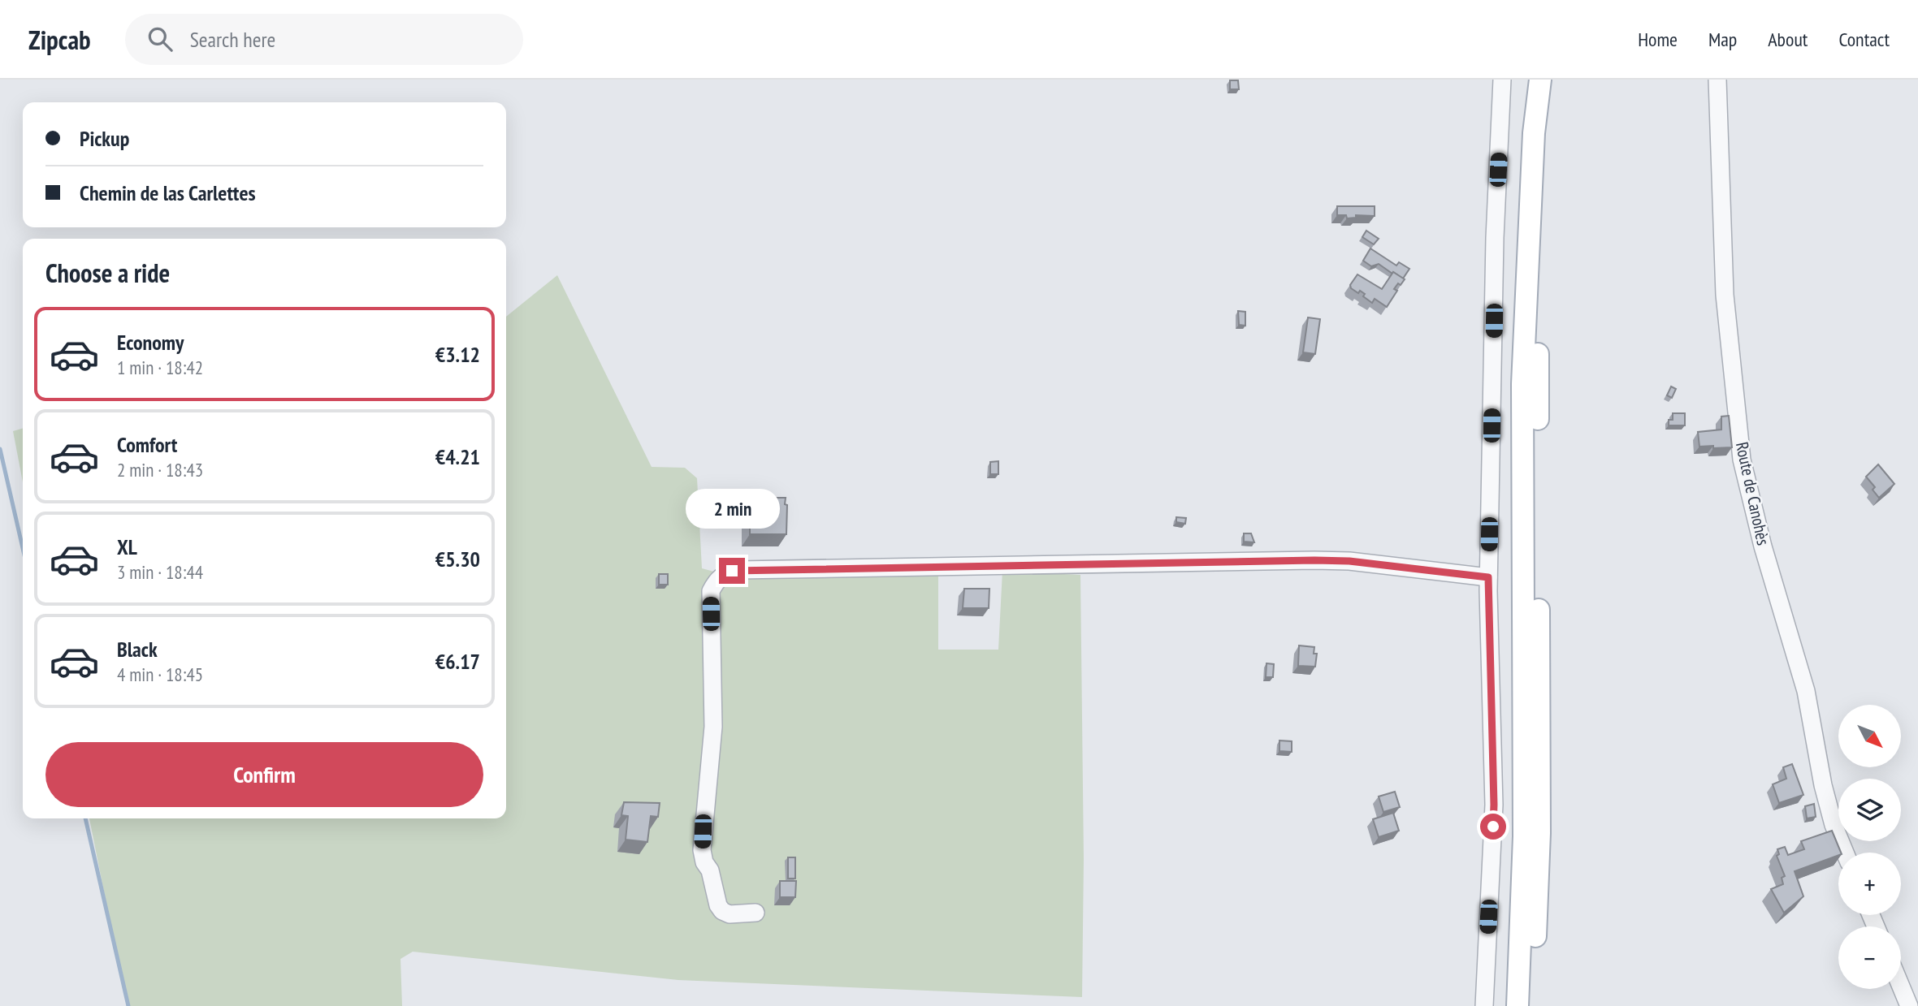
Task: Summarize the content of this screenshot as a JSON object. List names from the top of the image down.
{
  "streets": {
    "street": ["Route de Canohès"]
  },
  "north": "bottom right",
  "page": {
    "header": "Zipcab",
    "search": "Search here",
    "nav": [
      "Home",
      "Map",
      "About",
      "Contact"
    ],
    "banner": ["Pickup", "Chemin de las Carlettes"],
    "heading": "Choose a ride",
    "list": [
      {
        "name": "Economy",
        "note": "1 min · 18:42",
        "value": "€3.12"
      },
      {
        "name": "Comfort",
        "note": "2 min · 18:43",
        "value": "€4.21"
      },
      {
        "name": "XL",
        "note": "3 min · 18:44",
        "value": "€5.30"
      },
      {
        "name": "Black",
        "note": "4 min · 18:45",
        "value": "€6.17"
      }
    ],
    "bubble": "2 min",
    "map_buttons": ["+", "−"],
    "buttons": "Confirm"
  }
}
